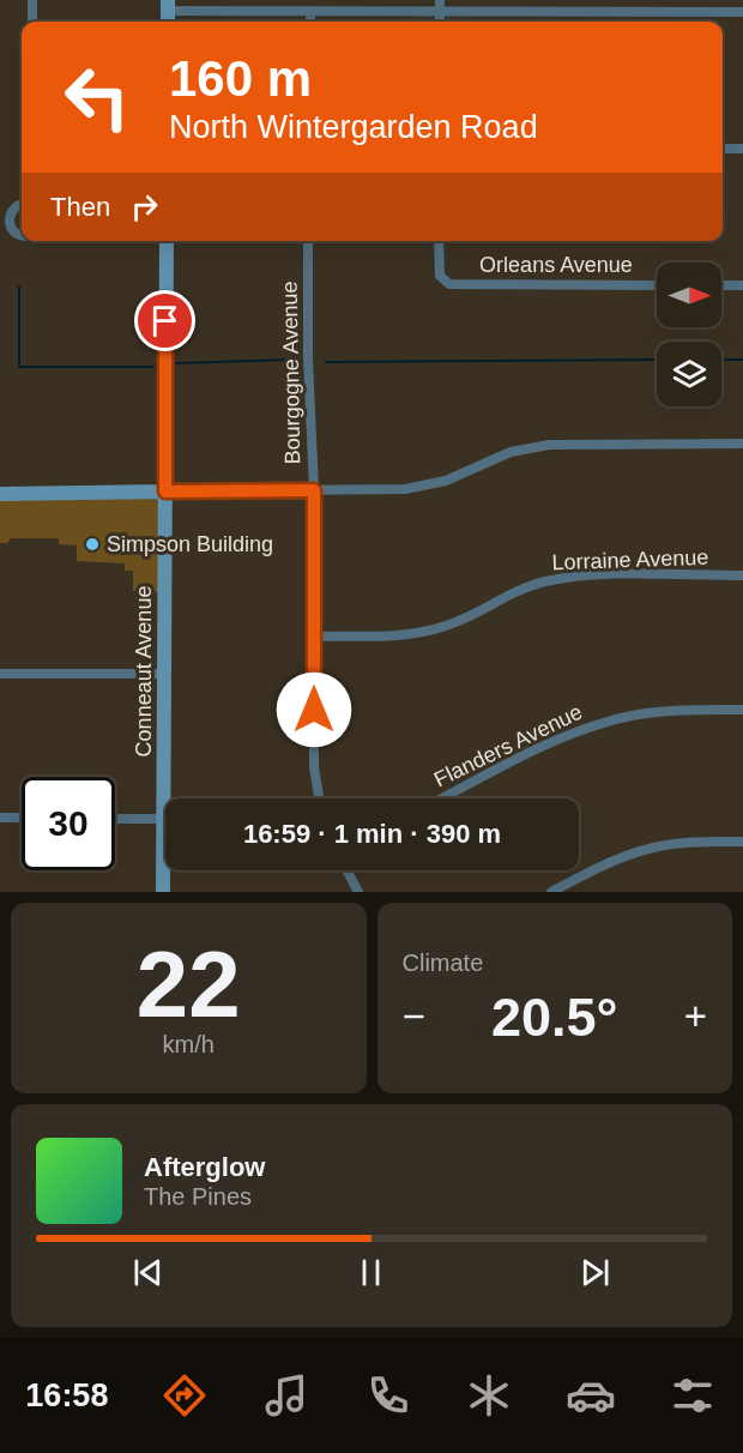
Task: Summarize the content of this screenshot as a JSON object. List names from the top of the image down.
{
  "streets": {
    "street": [
      "Orleans Avenue",
      "Bourgogne Avenue",
      "Lorraine Avenue",
      "Conneaut Avenue",
      "Flanders Avenue"
    ]
  },
  "crossings": [
    ["Bourgogne Avenue", "Lorraine Avenue"]
  ],
  "places": ["Simpson Building"],
  "north": "right",
  "page": {
    "turn": ["160 m", "North Wintergarden Road"],
    "then": "Then",
    "limit": "30",
    "trip": "16:59 · 1 min · 390 m",
    "tile": [
      ["22", "km/h"],
      "Climate"
    ],
    "heat": ["−", "20.5°", "+"],
    "song": ["Afterglow", "The Pines"],
    "tabs": "16:58"
  }
}
